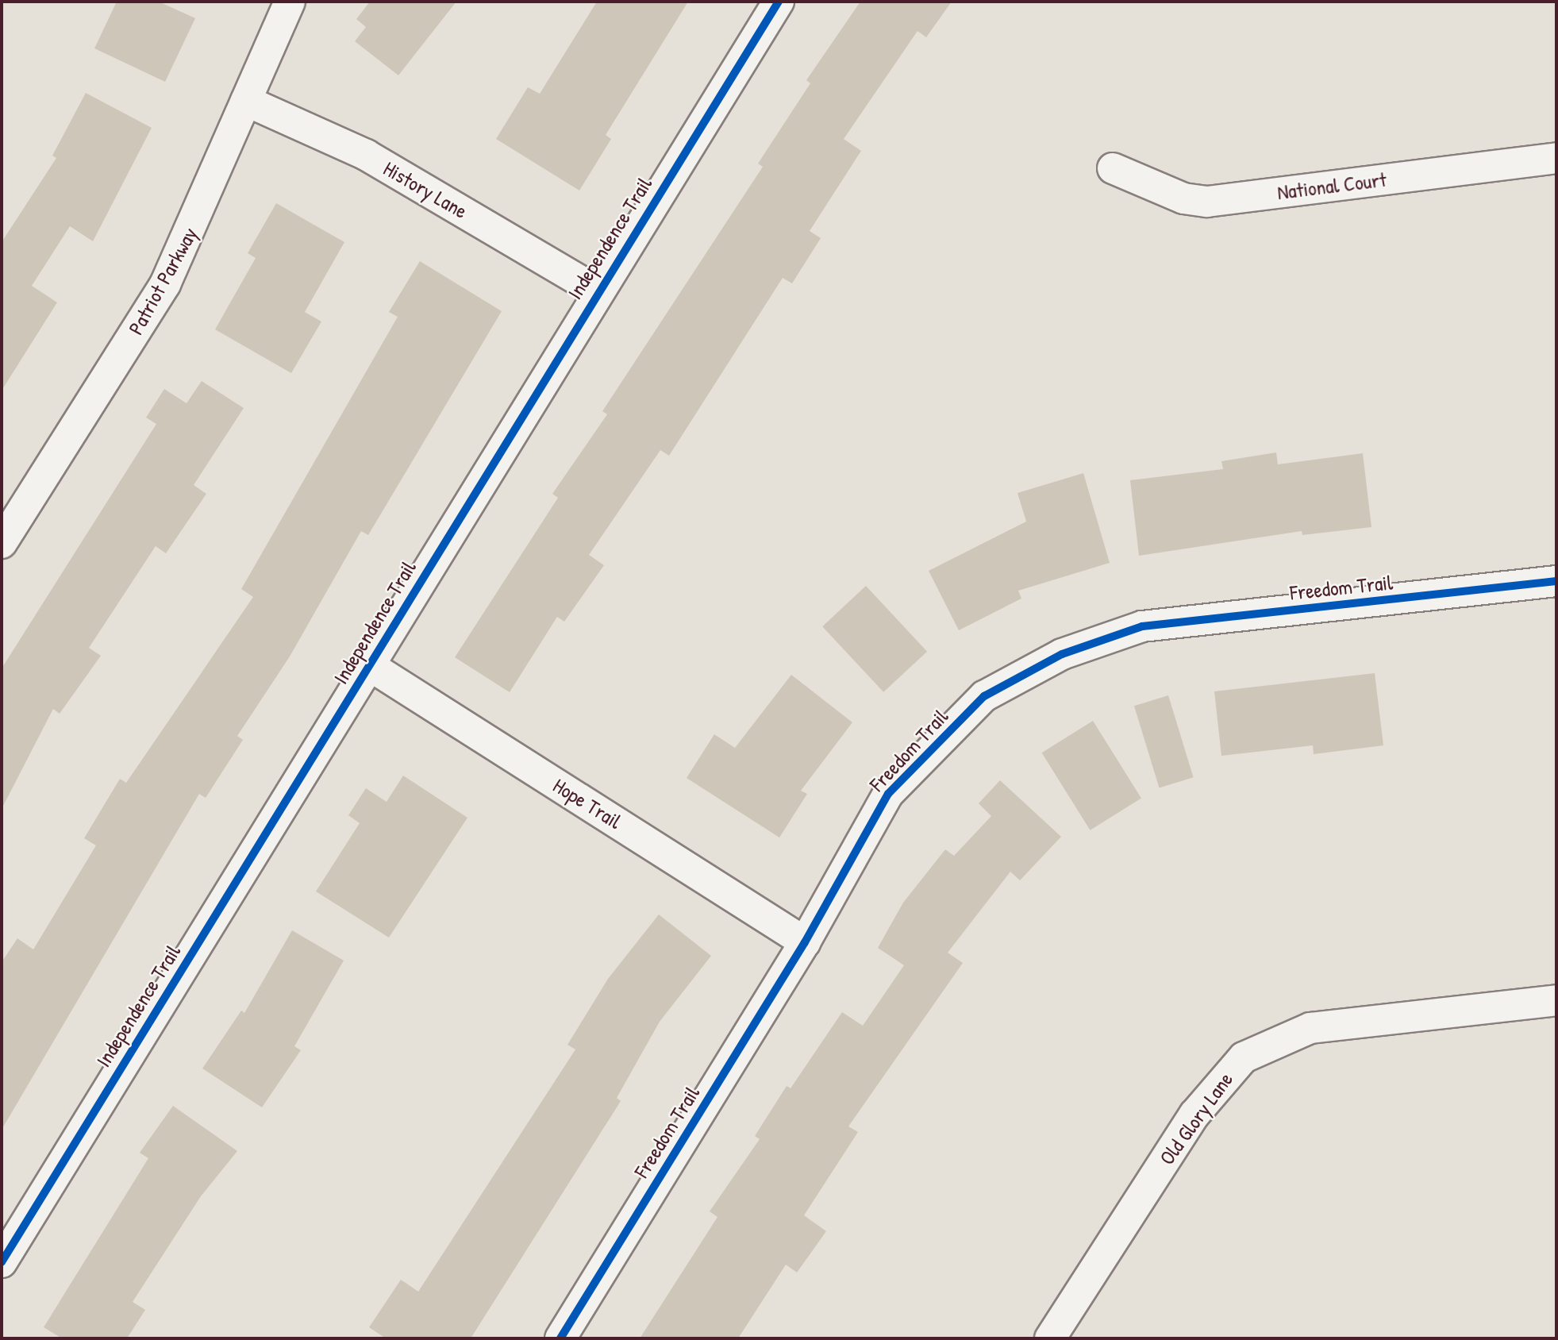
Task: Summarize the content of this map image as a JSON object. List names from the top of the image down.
{
  "streets": {
    "street": [
      "National Court",
      "History Lane",
      "Independence Trail",
      "Patriot Parkway",
      "Freedom Trail",
      "Hope Trail",
      "Old Glory Lane"
    ]
  },
  "crossings": [
    ["History Lane", "Independence Trail"],
    ["History Lane", "Patriot Parkway"],
    ["Independence Trail", "Hope Trail"],
    ["Freedom Trail", "Hope Trail"]
  ]
}
